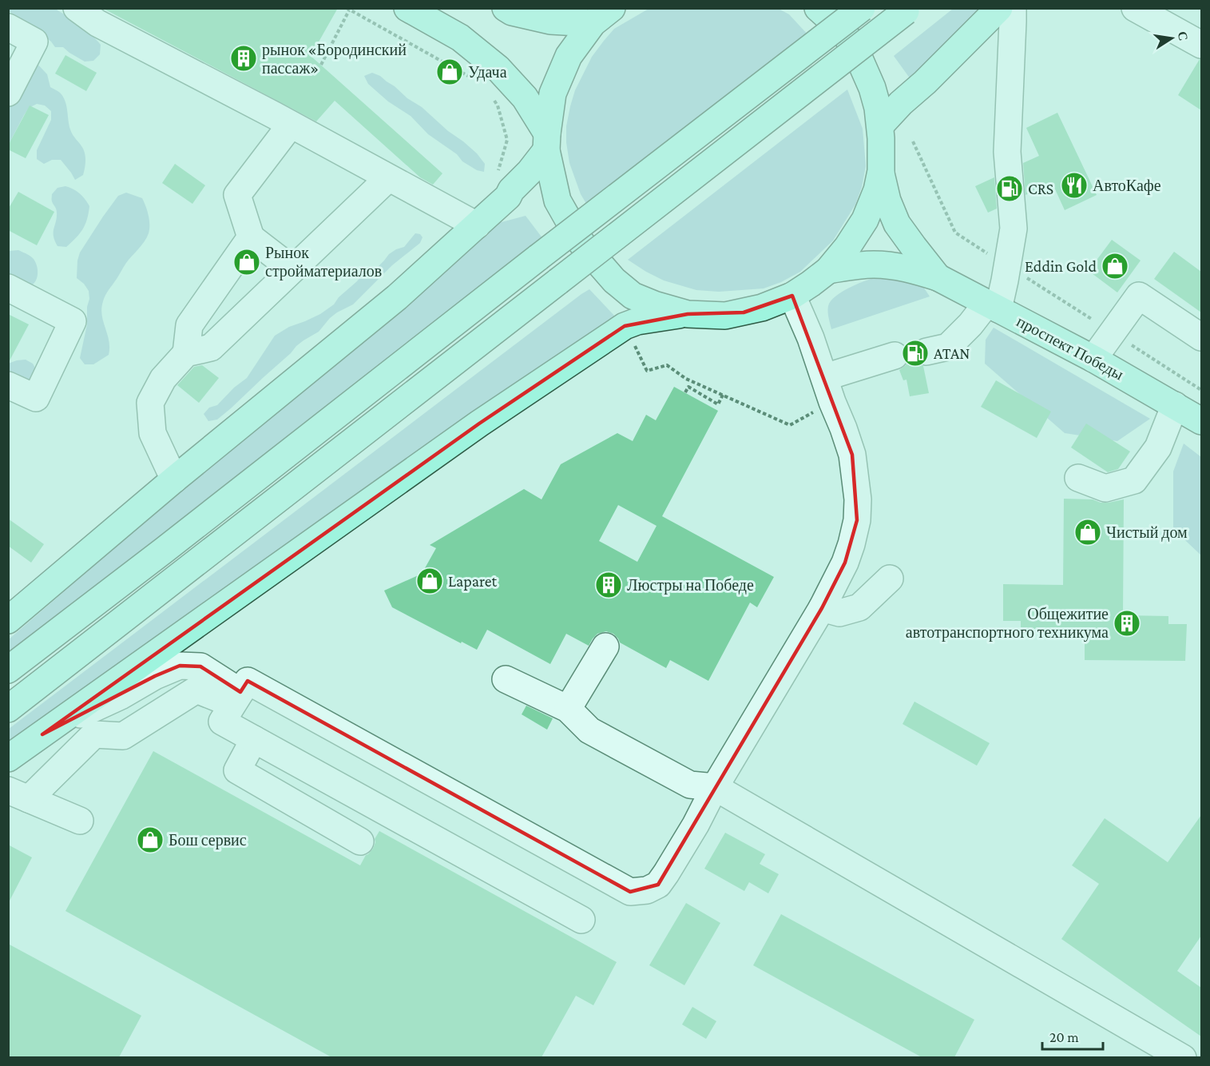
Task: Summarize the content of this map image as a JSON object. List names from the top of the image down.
{
  "streets": {
    "main road": ["проспект Победы"]
  },
  "places": {
    "building": ["рынок «Бородинский пассаж»", "Люстры на Победе", "Общежитие автотранспортного техникума"],
    "shop": [
      "Удача",
      "Рынок стройматериалов",
      "Eddin Gold",
      "Чистый дом",
      "Laparet",
      "Бош сервис"
    ],
    "restaurant": ["АвтоКафе"],
    "fuel station": ["CRS", "ATAN"]
  },
  "scale_bar": "20 m",
  "north": "right"
}
